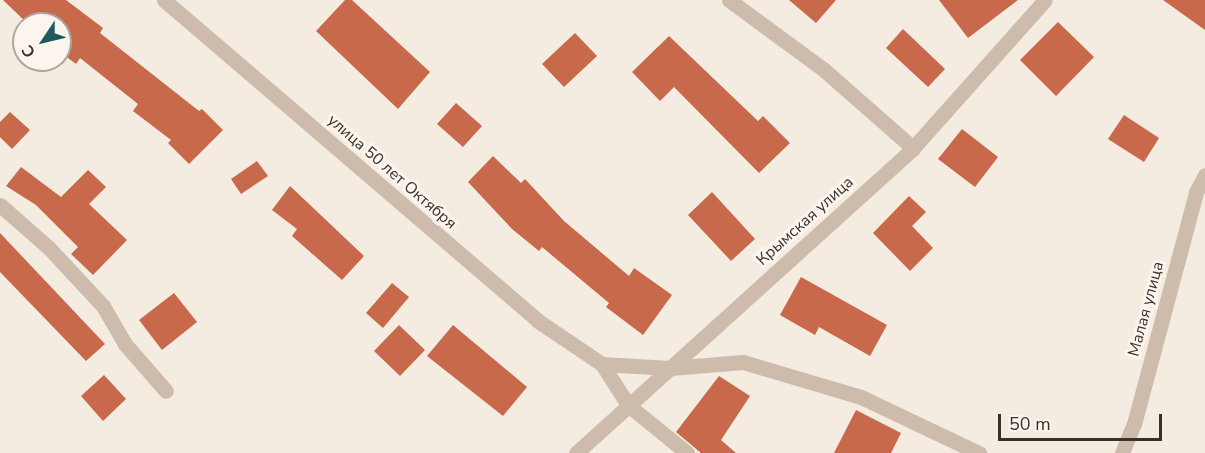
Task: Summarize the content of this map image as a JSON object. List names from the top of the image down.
{
  "streets": {
    "street": ["улица 50 лет Октября", "Крымская улица", "Малая улица"]
  },
  "crossings": [
    ["улица 50 лет Октября", "Крымская улица"]
  ],
  "scale_bar": "50 m",
  "north": "bottom left"
}
